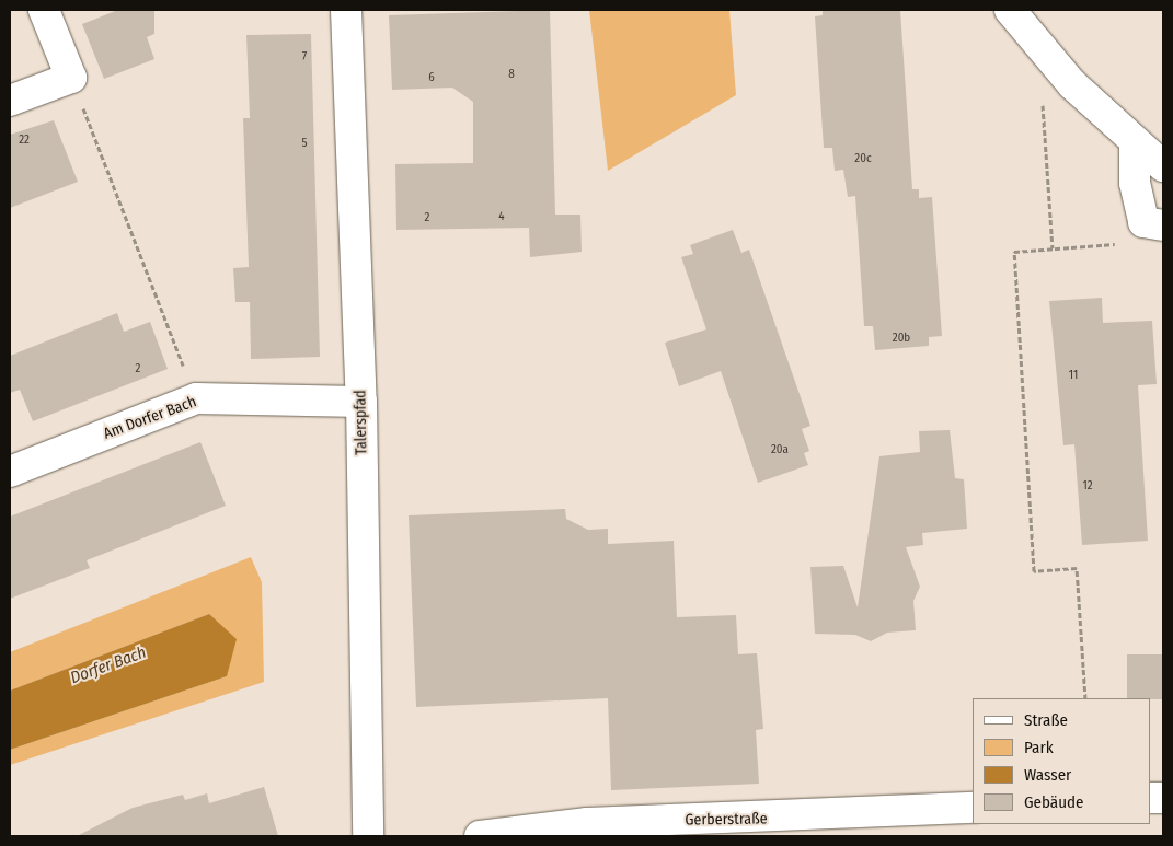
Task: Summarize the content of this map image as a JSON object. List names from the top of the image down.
{
  "streets": {
    "street": ["Am Dorfer Bach", "Talerspfad", "Gerberstraße"]
  },
  "crossings": [
    ["Am Dorfer Bach", "Talerspfad"]
  ],
  "water": ["Dorfer Bach"],
  "house_numbers": [
    "7",
    "8",
    "6",
    "22",
    "5",
    "20c",
    "4",
    "2",
    "20b",
    "2",
    "11",
    "20a",
    "12"
  ],
  "legend": [
    "Straße",
    "Park",
    "Wasser",
    "Gebäude"
  ]
}
